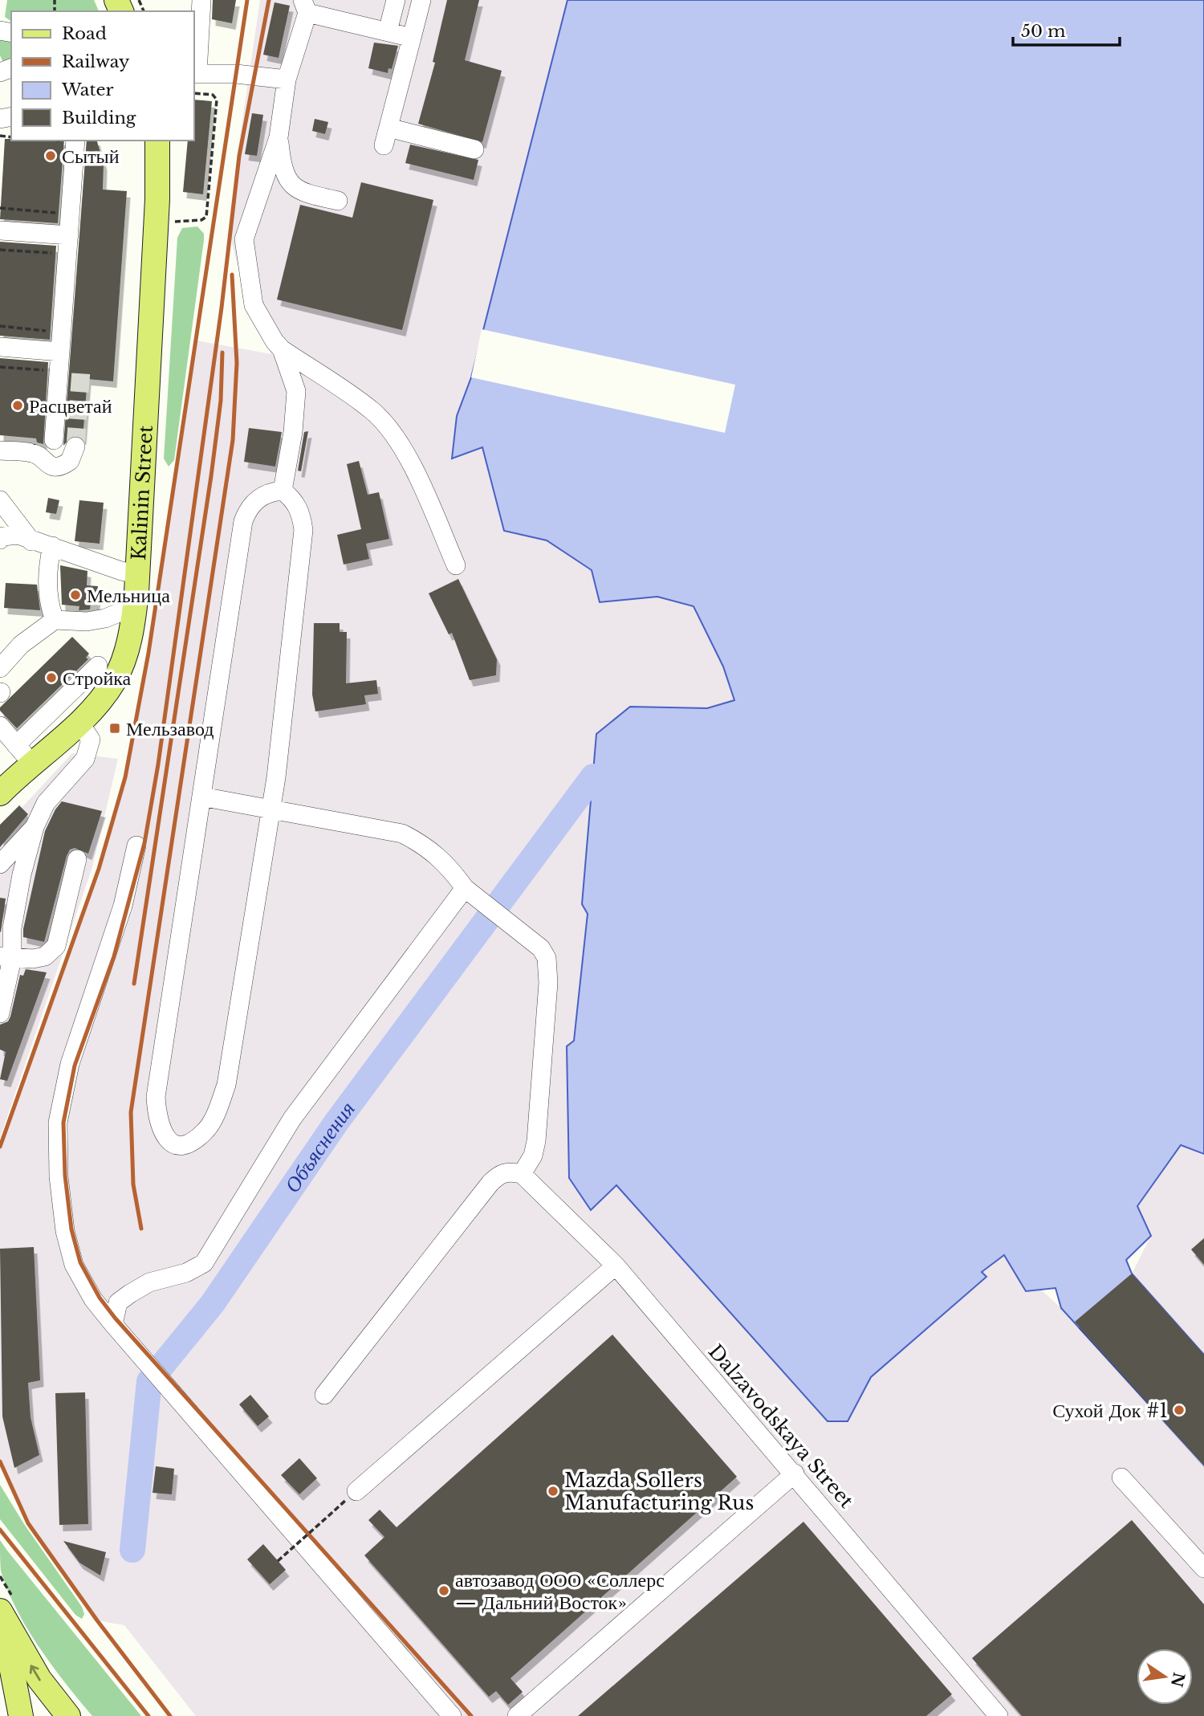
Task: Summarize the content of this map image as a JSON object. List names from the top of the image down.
{
  "streets": {
    "main road": ["Kalinin Street"],
    "street": ["Dalzavodskaya Street"]
  },
  "water": ["Объяснения"],
  "places": {
    "other": [
      "Сытый",
      "Расцветай",
      "Мельница",
      "Стройка",
      "Сухой Док #1",
      "Mazda Sollers Manufacturing Rus",
      "автозавод ООО «Соллерс — Дальний Восток»"
    ],
    "transit": ["Мельзавод"]
  },
  "legend": [
    "Road",
    "Railway",
    "Water",
    "Building"
  ],
  "scale_bar": "50 m",
  "north": "right"
}
